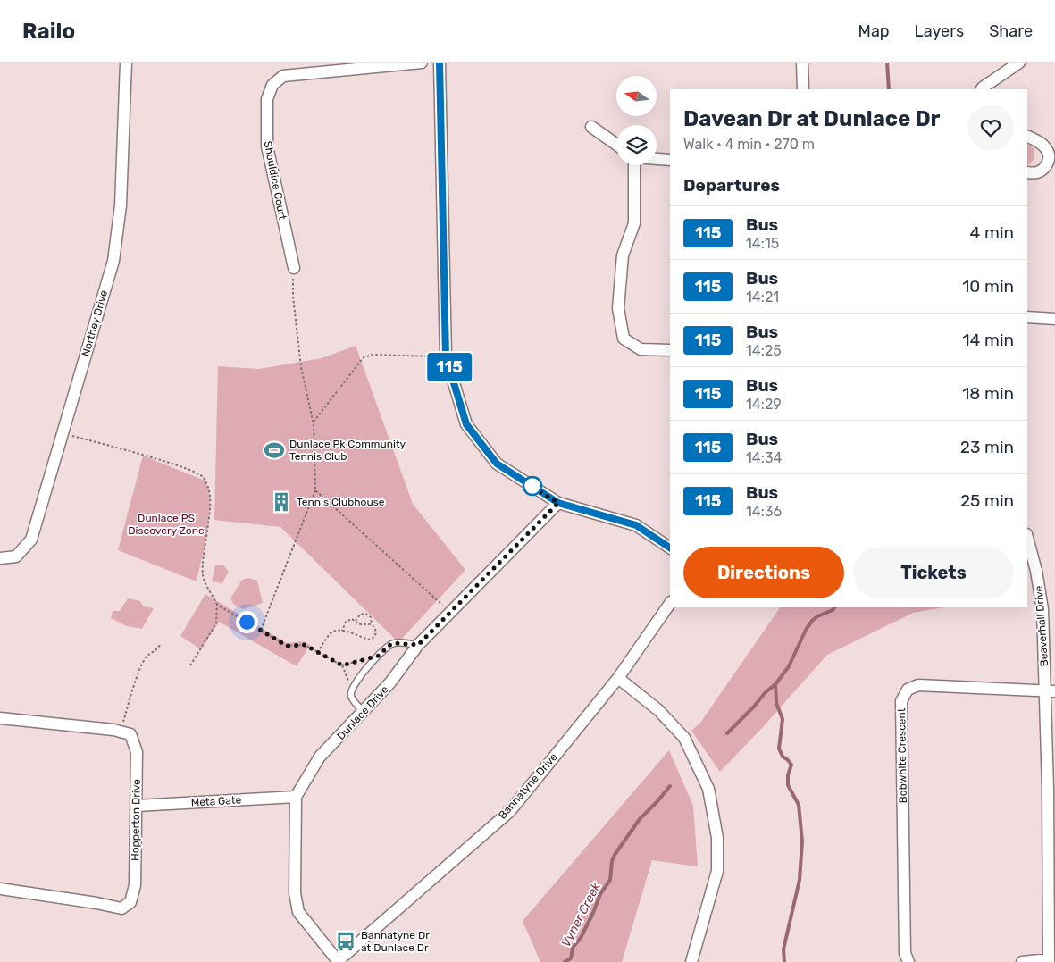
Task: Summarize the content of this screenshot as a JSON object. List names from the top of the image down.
{
  "streets": {
    "street": [
      "Shouldice Court",
      "Northey Drive",
      "Beaverhall Drive",
      "Dunlace Drive",
      "Bobwhite Crescent",
      "Bannatyne Drive",
      "Meta Gate",
      "Hopperton Drive"
    ]
  },
  "crossings": [
    ["Beaverhall Drive", "Bobwhite Crescent"],
    ["Dunlace Drive", "Meta Gate"],
    ["Meta Gate", "Hopperton Drive"]
  ],
  "water": ["Vyner Creek"],
  "parks": ["Dunlace PS Discovery Zone"],
  "places": {
    "sports": ["Dunlace Pk Community Tennis Club"],
    "building": ["Tennis Clubhouse"],
    "bus stop": ["Bannatyne Dr at Dunlace Dr"]
  },
  "lines": ["bus line 115"],
  "north": "left",
  "page": {
    "header": "Railo",
    "nav": ["Map", "Layers", "Share"],
    "on_map": "115",
    "heading": [
      ["Davean Dr at Dunlace Dr", "Walk · 4 min · 270 m"],
      "Departures"
    ],
    "list": [
      {
        "mark": "115",
        "name": "Bus",
        "note": "14:15",
        "value": "4 min"
      },
      {
        "mark": "115",
        "name": "Bus",
        "note": "14:21",
        "value": "10 min"
      },
      {
        "mark": "115",
        "name": "Bus",
        "note": "14:25",
        "value": "14 min"
      },
      {
        "mark": "115",
        "name": "Bus",
        "note": "14:29",
        "value": "18 min"
      },
      {
        "mark": "115",
        "name": "Bus",
        "note": "14:34",
        "value": "23 min"
      },
      {
        "mark": "115",
        "name": "Bus",
        "note": "14:36",
        "value": "25 min"
      }
    ],
    "buttons": ["Directions", "Tickets"]
  }
}
